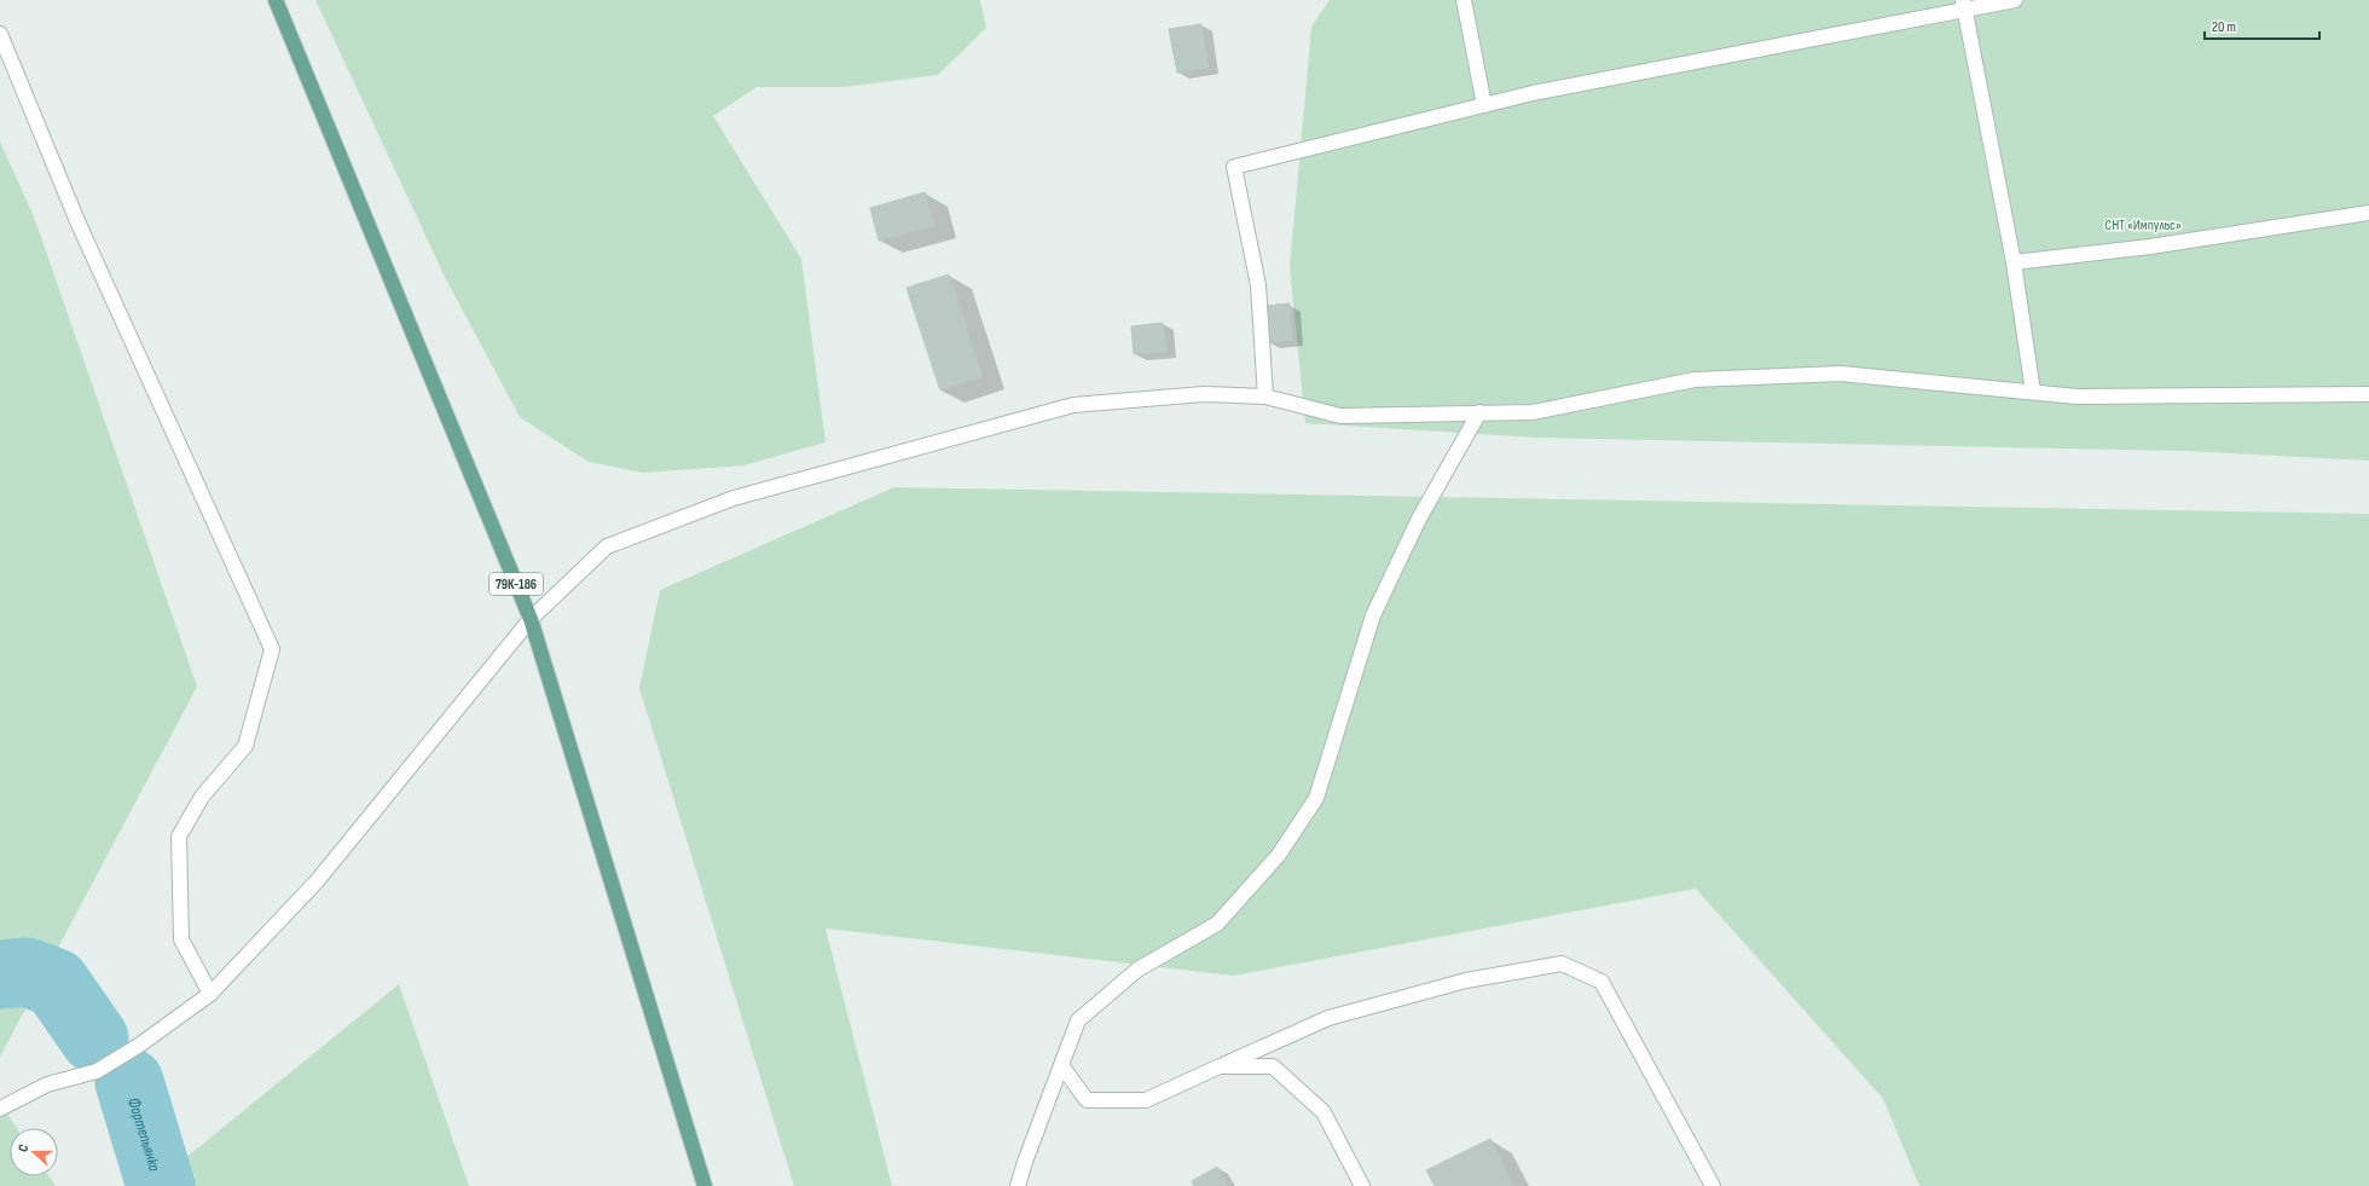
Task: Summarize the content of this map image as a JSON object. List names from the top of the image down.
{
  "streets": {
    "main road": ["79К-186"]
  },
  "water": ["Фортепьянка"],
  "parks": ["СНТ «Импульс»"],
  "scale_bar": "20 m",
  "north": "left"
}
